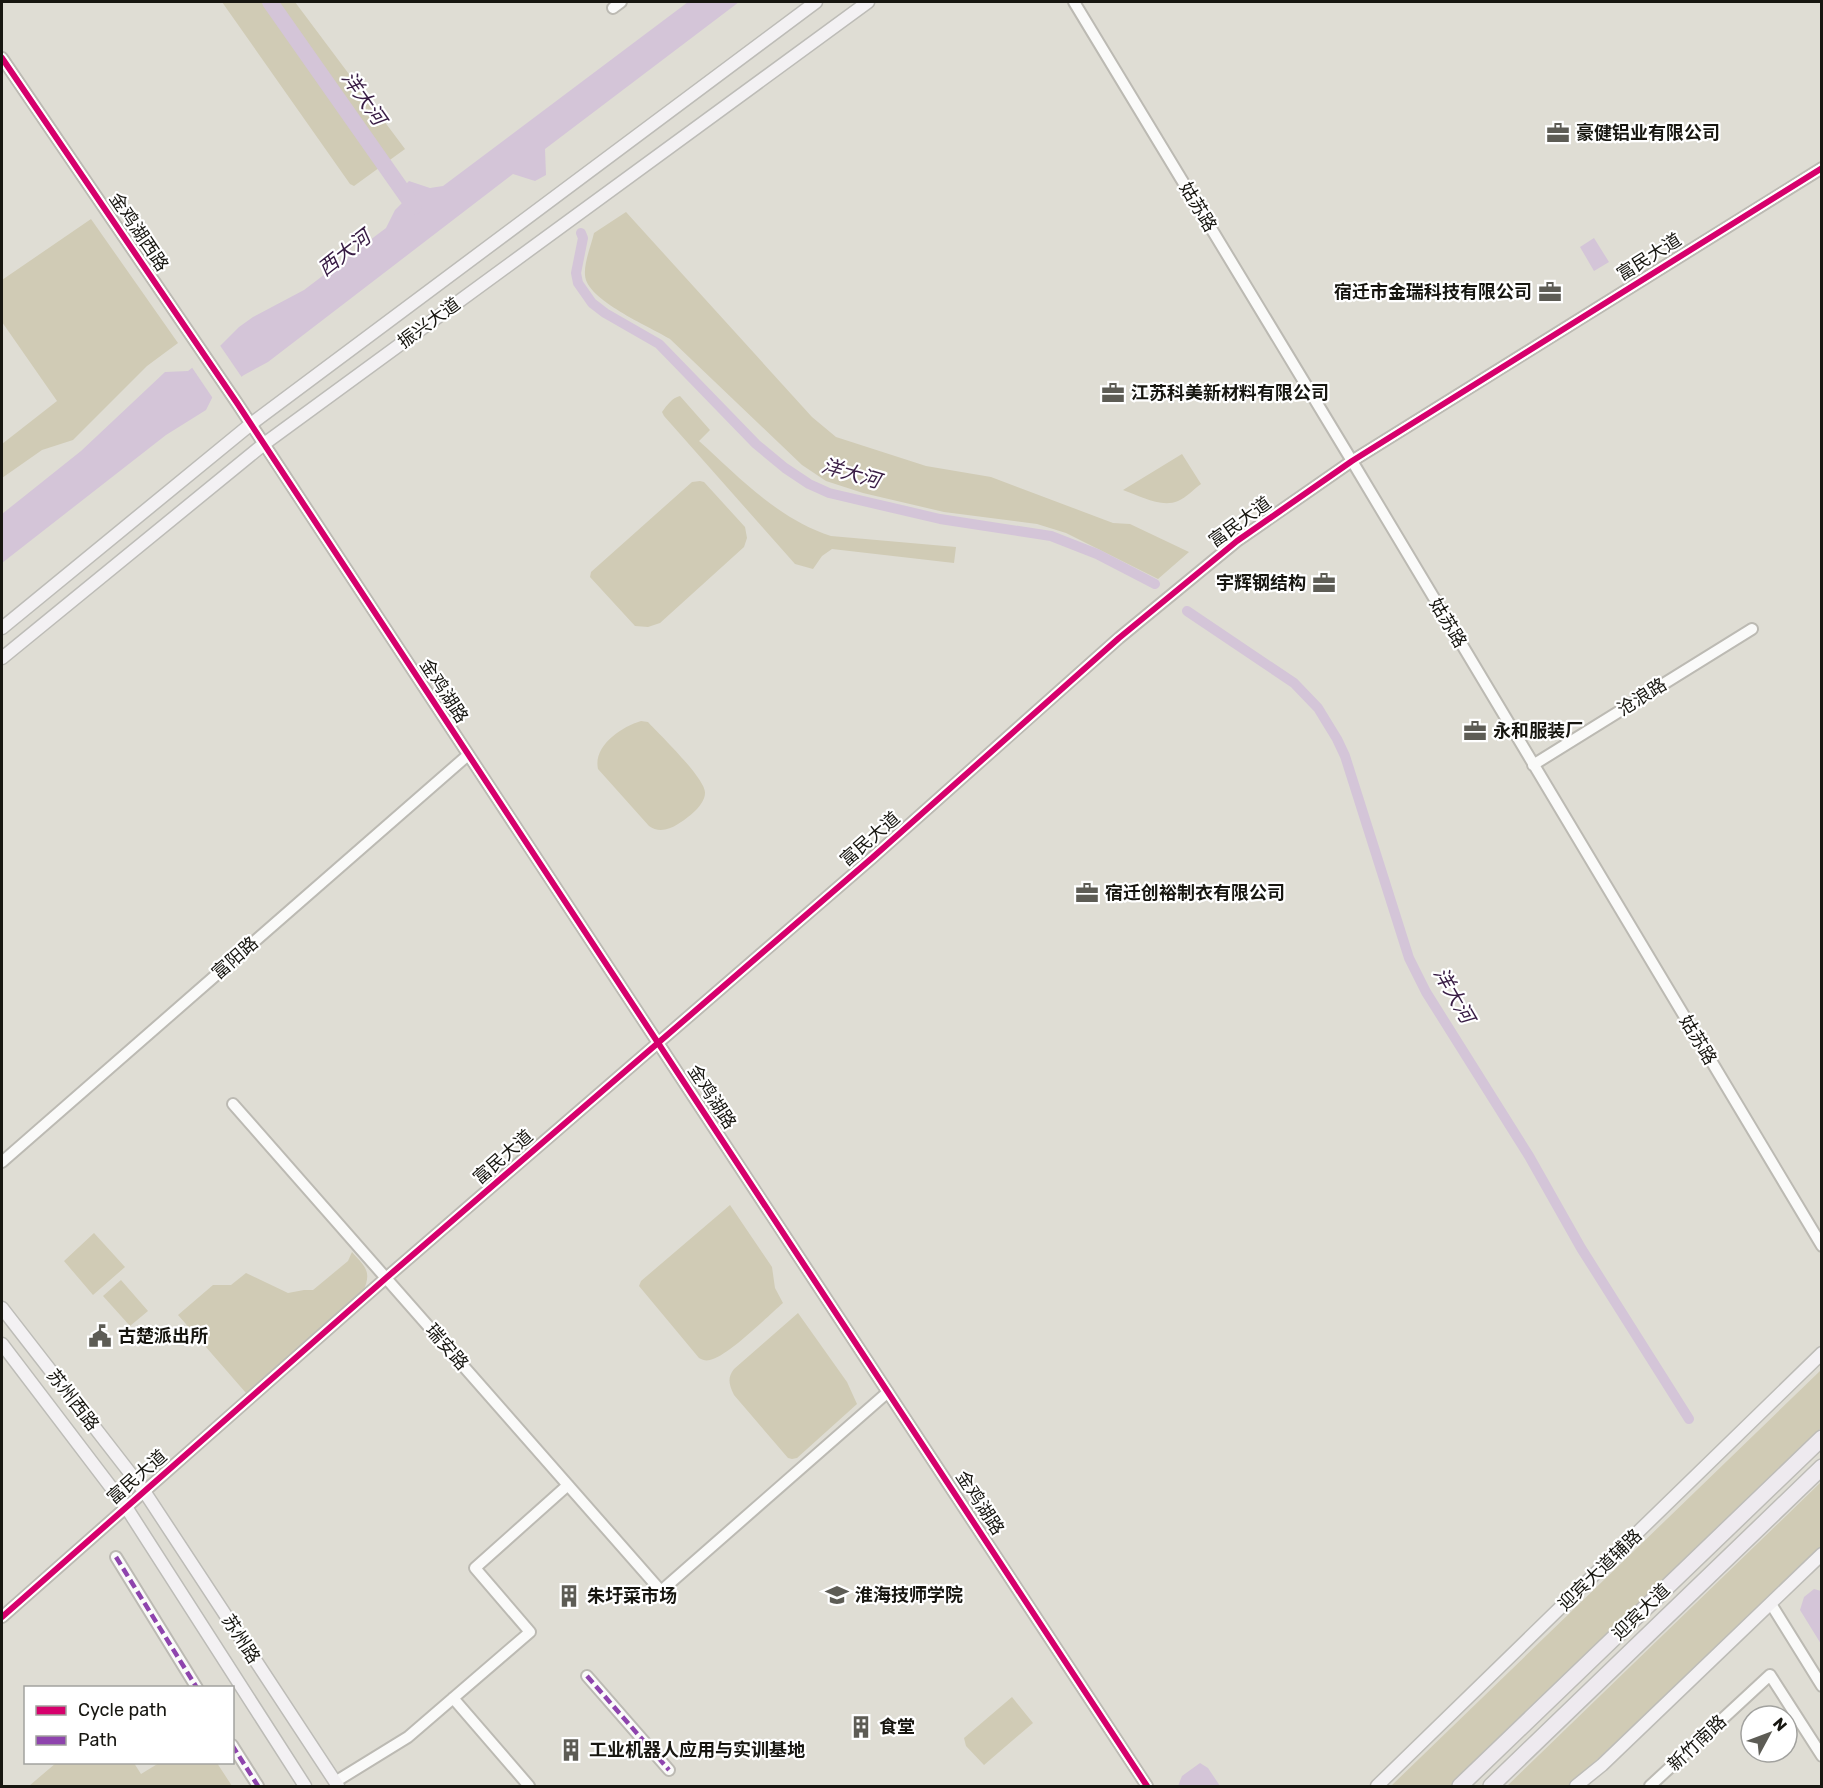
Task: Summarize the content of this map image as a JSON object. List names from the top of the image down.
{
  "streets": {
    "highway": ["迎宾大道"],
    "main road": [
      "振兴大道",
      "苏州西路",
      "迎宾大道辅路",
      "苏州路"
    ],
    "street": [
      "姑苏路",
      "金鸡湖西路",
      "富民大道",
      "金鸡湖路",
      "沧浪路",
      "富阳路",
      "瑞安路",
      "新竹南路"
    ]
  },
  "crossings": [
    ["姑苏路", "富民大道"],
    ["姑苏路", "沧浪路"],
    ["金鸡湖西路", "振兴大道"],
    ["金鸡湖西路", "金鸡湖路"],
    ["富民大道", "金鸡湖路"],
    ["富民大道", "瑞安路"],
    ["富民大道", "苏州西路"],
    ["富民大道", "苏州路"],
    ["振兴大道", "金鸡湖路"],
    ["金鸡湖路", "富阳路"],
    ["金鸡湖路", "瑞安路"],
    ["苏州西路", "苏州路"]
  ],
  "water": ["洋大河", "西大河"],
  "places": {
    "office": [
      "豪健铝业有限公司",
      "宿迁市金瑞科技有限公司",
      "江苏科美新材料有限公司",
      "宇辉钢结构",
      "永和服装厂",
      "宿迁创裕制衣有限公司"
    ],
    "public building": ["古楚派出所"],
    "school or university": ["淮海技师学院"],
    "building": ["朱圩菜市场", "食堂", "工业机器人应用与实训基地"]
  },
  "legend": ["Cycle path", "Path"],
  "north": "top right"
}
